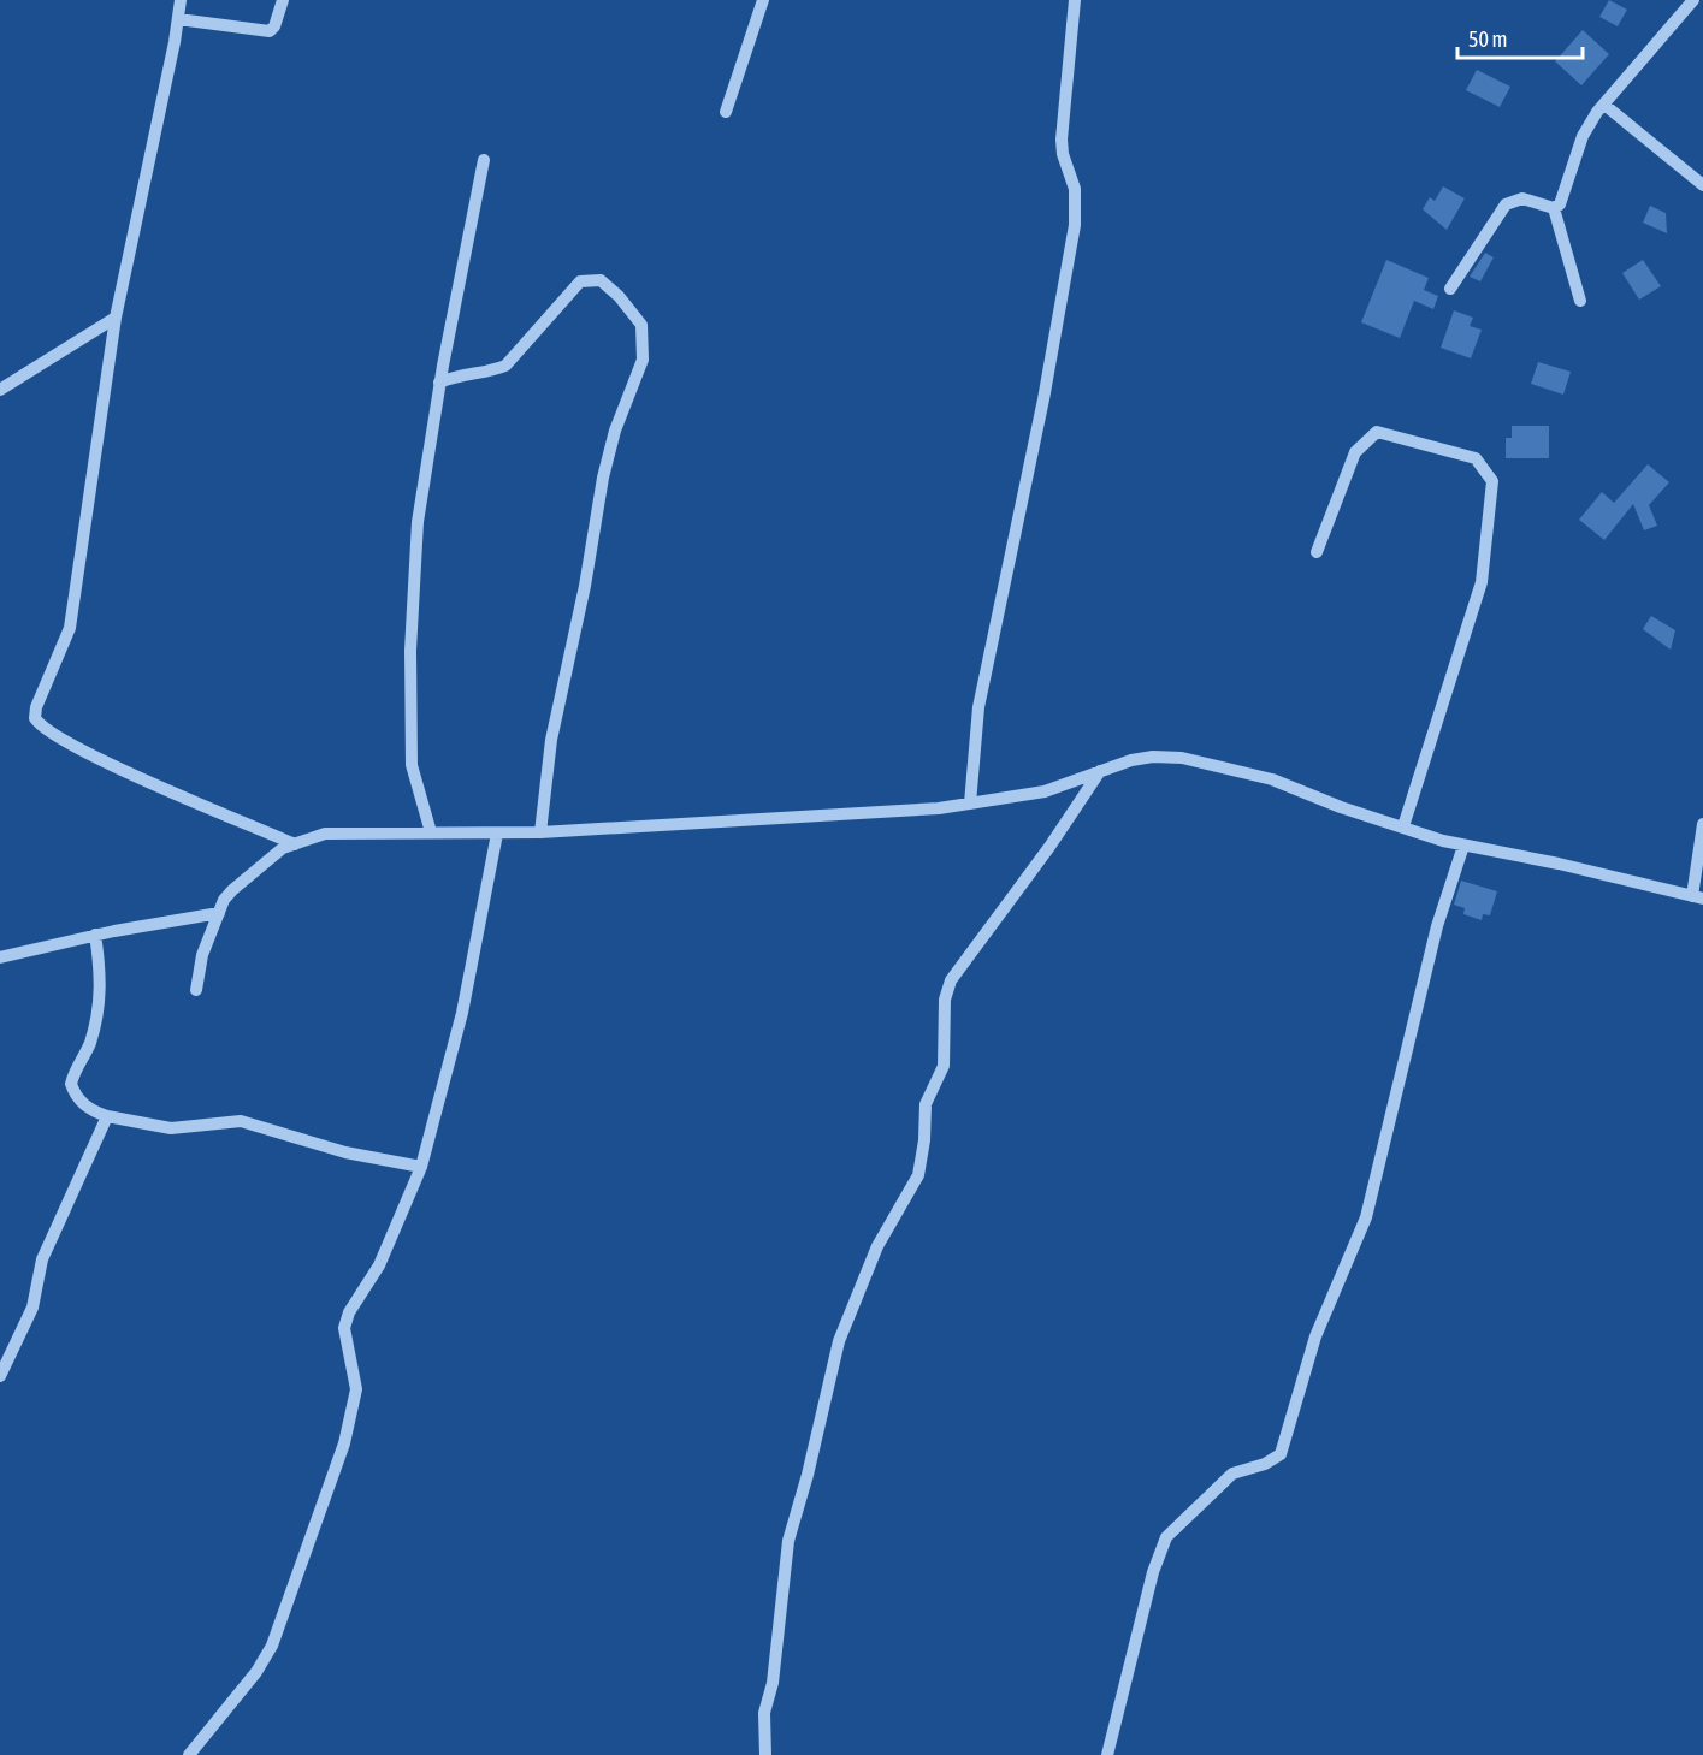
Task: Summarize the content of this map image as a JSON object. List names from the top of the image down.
{
  "scale_bar": "50 m"
}
